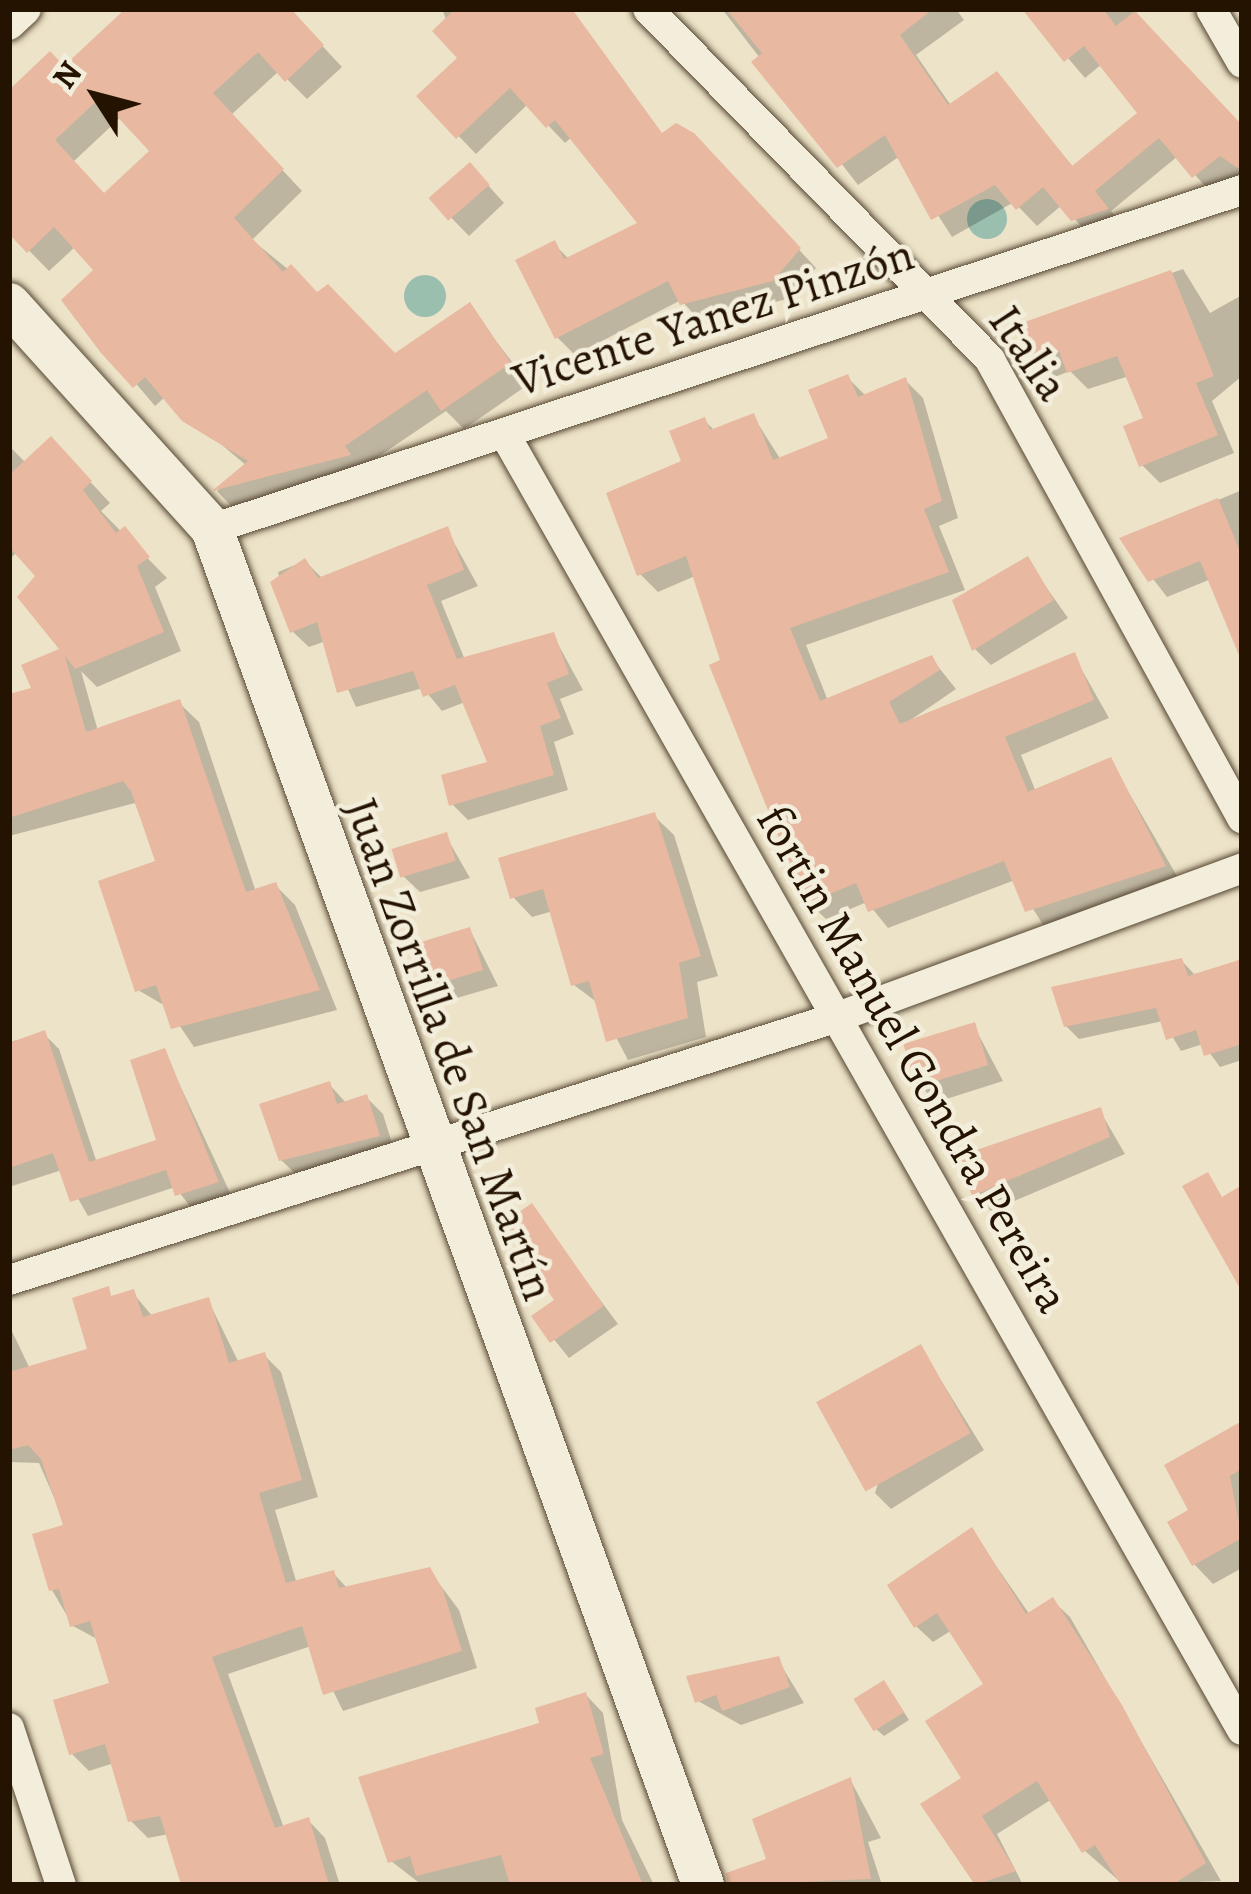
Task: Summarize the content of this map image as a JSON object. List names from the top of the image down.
{
  "streets": {
    "street": [
      "Vicente Yanez Pinzón",
      "Italia",
      "Juan Zorrilla de San Martín",
      "fortin Manuel Gondra Pereira"
    ]
  },
  "crossings": [
    ["Vicente Yanez Pinzón", "Italia"],
    ["Vicente Yanez Pinzón", "Juan Zorrilla de San Martín"],
    ["Vicente Yanez Pinzón", "fortin Manuel Gondra Pereira"]
  ],
  "north": "top left"
}
